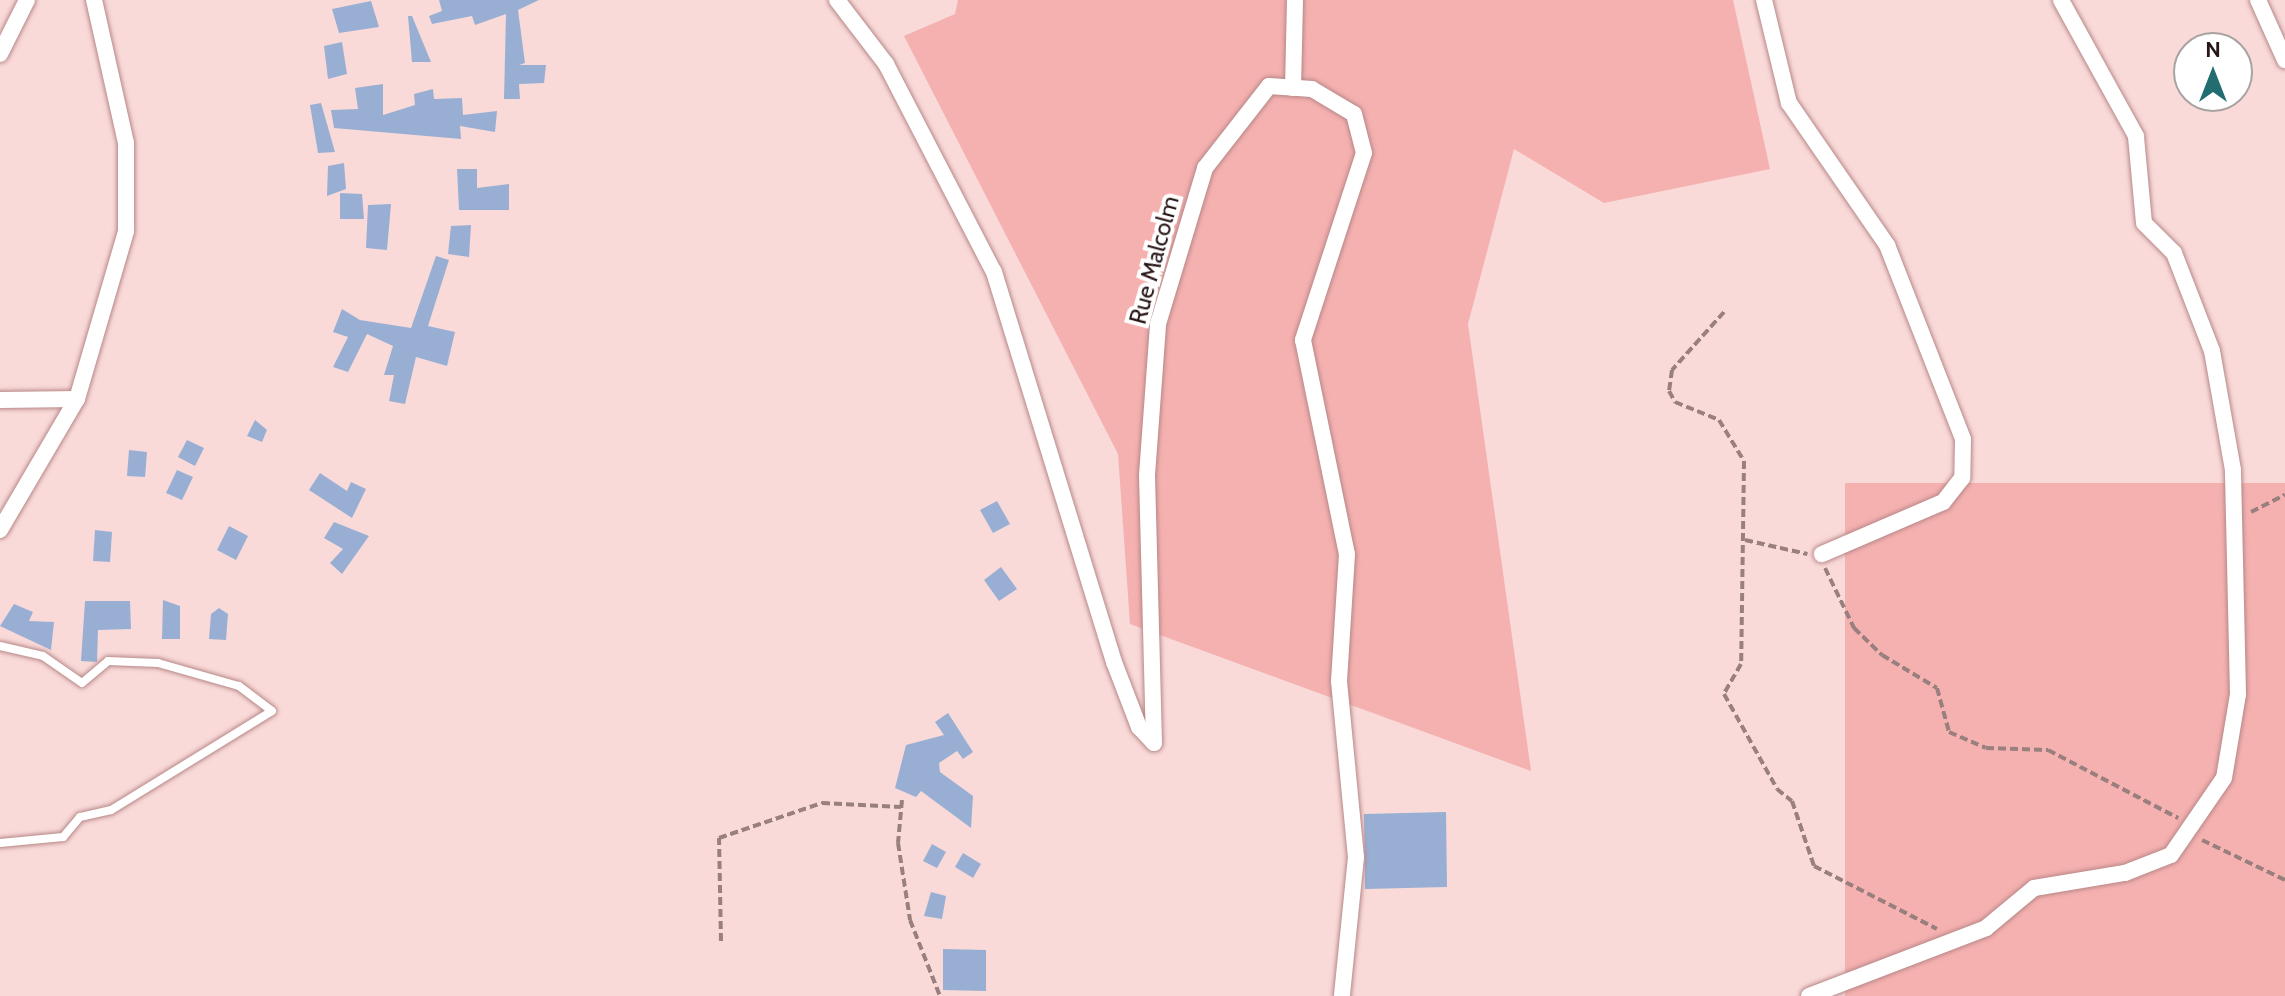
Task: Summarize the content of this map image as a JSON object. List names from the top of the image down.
{
  "streets": {
    "street": ["Rue Malcolm"]
  },
  "north": "top"
}
